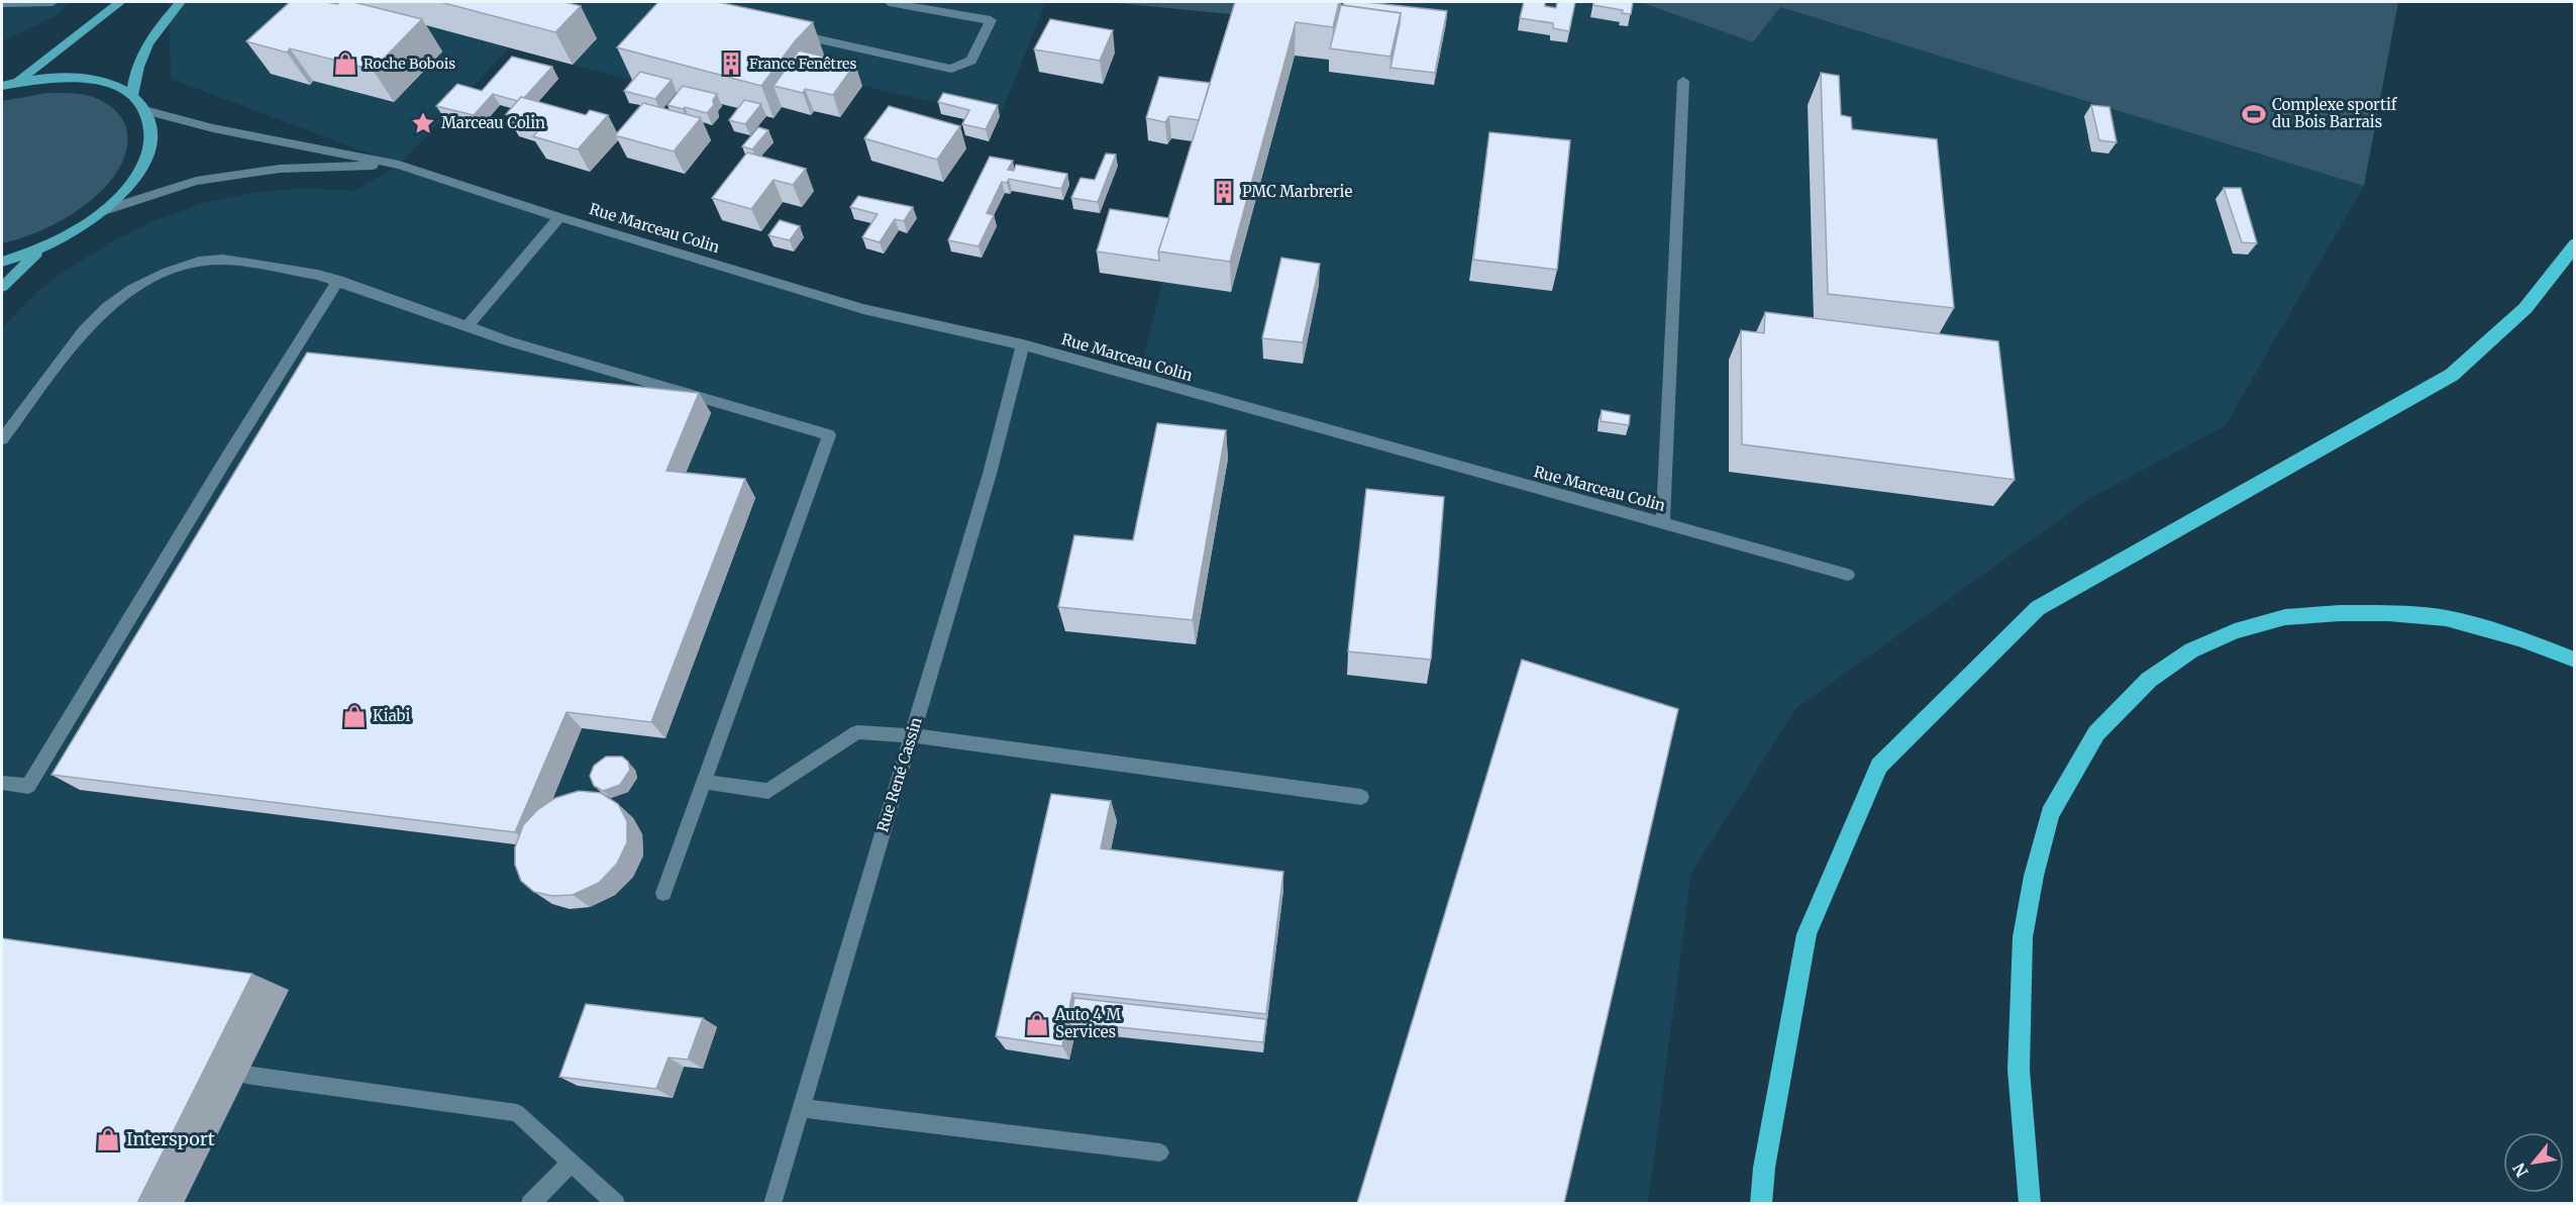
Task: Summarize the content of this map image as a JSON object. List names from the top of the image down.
{
  "streets": {
    "street": ["Rue Marceau Colin", "Rue René Cassin"]
  },
  "crossings": [
    ["Rue Marceau Colin", "Rue René Cassin"]
  ],
  "places": {
    "shop": [
      "Roche Bobois",
      "Kiabi",
      "Auto 4 M Services",
      "Intersport"
    ],
    "building": ["France Fenêtres", "PMC Marbrerie"],
    "sports": ["Complexe sportif du Bois Barrais"],
    "place": ["Marceau Colin"]
  },
  "north": "bottom left"
}
